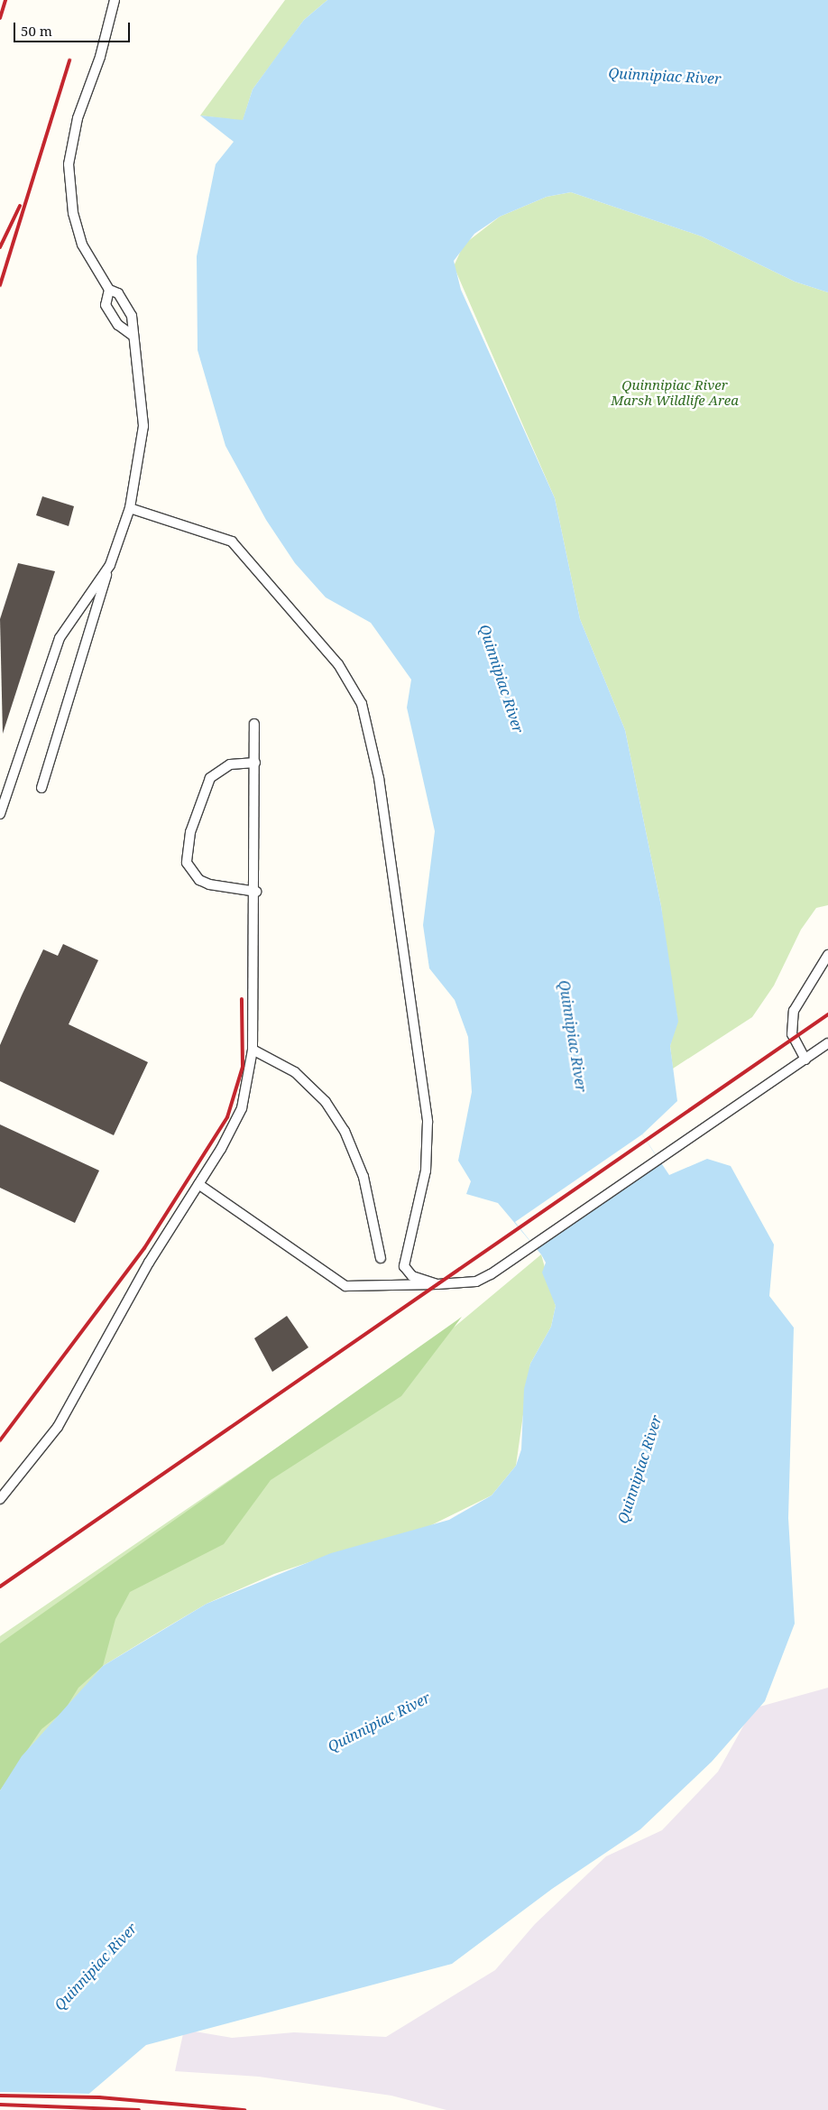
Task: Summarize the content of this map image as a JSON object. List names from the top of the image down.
{
  "water": ["Quinnipiac River"],
  "parks": ["Quinnipiac River Marsh Wildlife Area"],
  "scale_bar": "50 m"
}
